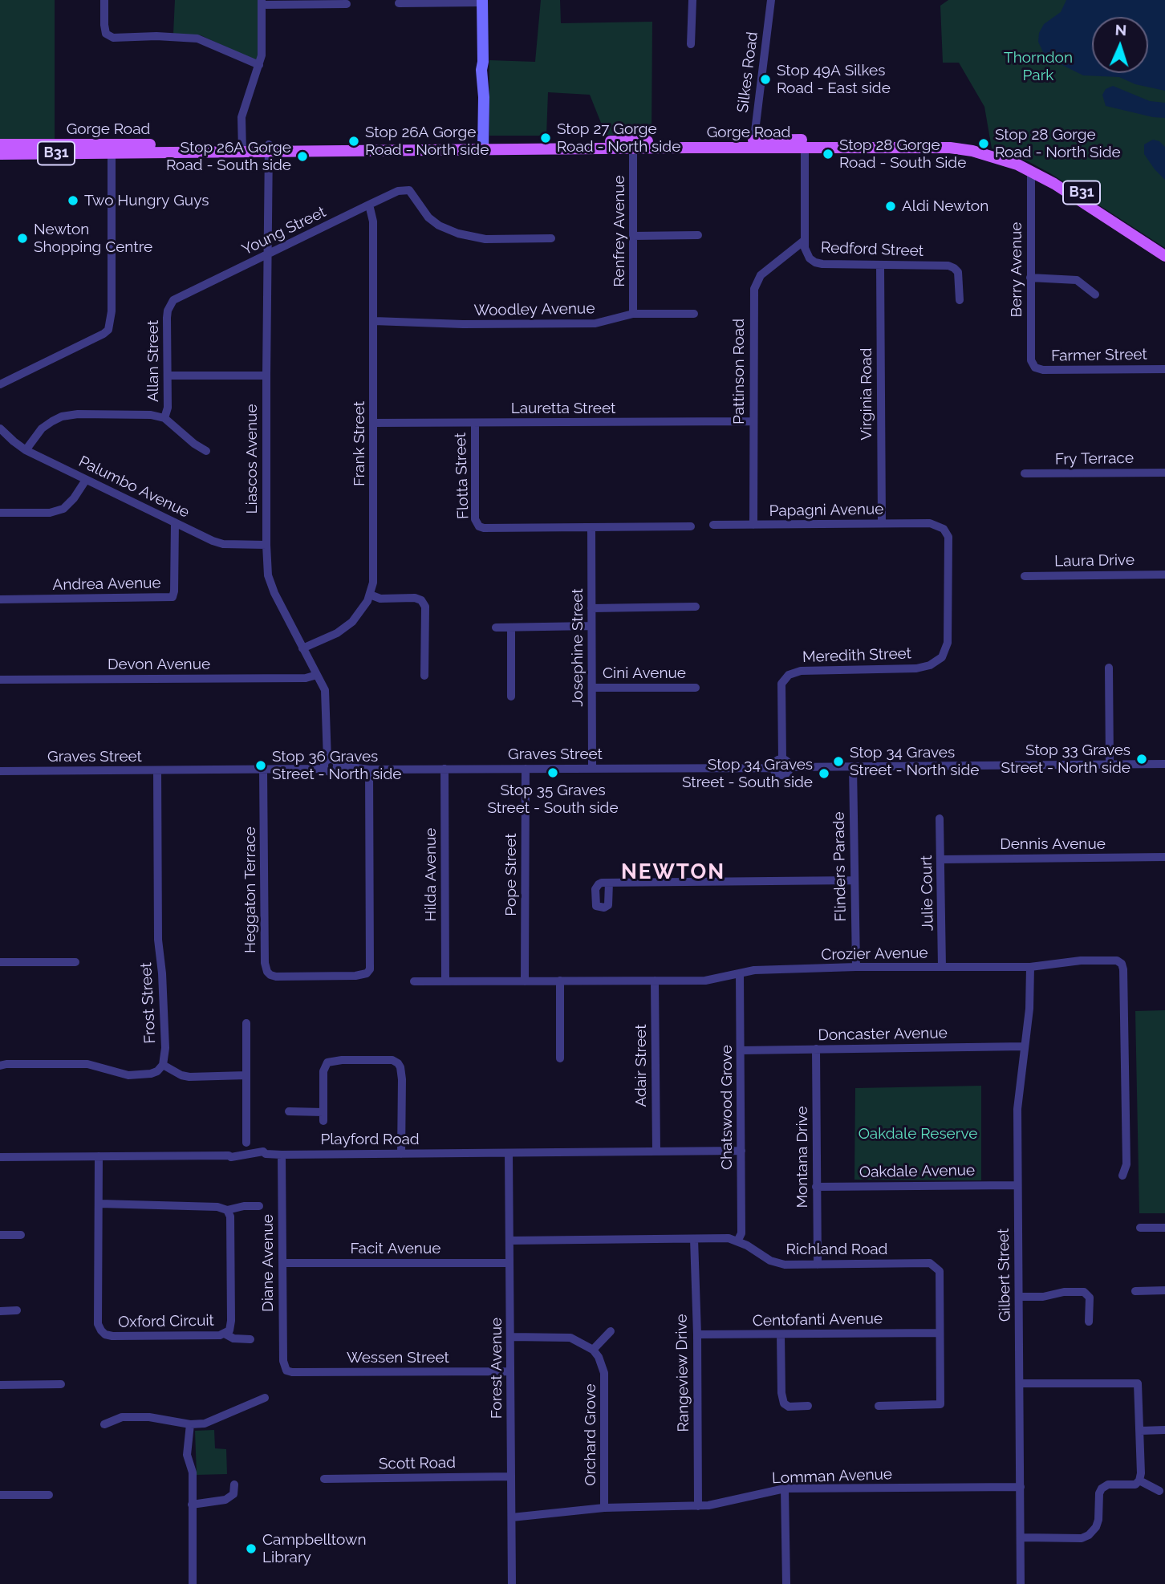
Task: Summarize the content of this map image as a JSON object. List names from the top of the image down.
{
  "streets": {
    "main road": ["Gorge Road", "B31"],
    "street": [
      "Silkes Road",
      "Young Street",
      "Renfrey Avenue",
      "Redford Street",
      "Berry Avenue",
      "Woodley Avenue",
      "Farmer Street",
      "Allan Street",
      "Pattinson Road",
      "Virginia Road",
      "Lauretta Street",
      "Frank Street",
      "Liascos Avenue",
      "Fry Terrace",
      "Flotta Street",
      "Palumbo Avenue",
      "Papagni Avenue",
      "Laura Drive",
      "Andrea Avenue",
      "Josephine Street",
      "Meredith Street",
      "Devon Avenue",
      "Cini Avenue",
      "Graves Street",
      "Dennis Avenue",
      "Flinders Parade",
      "Hilda Avenue",
      "Pope Street",
      "Heggaton Terrace",
      "Julie Court",
      "Crozier Avenue",
      "Frost Street",
      "Doncaster Avenue",
      "Adair Street",
      "Chatswood Grove",
      "Playford Road",
      "Montana Drive",
      "Oakdale Avenue",
      "Facit Avenue",
      "Richland Road",
      "Diane Avenue",
      "Gilbert Street",
      "Centofanti Avenue",
      "Oxford Circuit",
      "Wessen Street",
      "Forest Avenue",
      "Rangeview Drive",
      "Orchard Grove",
      "Scott Road",
      "Lomman Avenue"
    ]
  },
  "crossings": [
    ["Silkes Road", "Gorge Road"],
    ["Gorge Road", "Renfrey Avenue"],
    ["Gorge Road", "Redford Street"],
    ["Gorge Road", "Berry Avenue"],
    ["Gorge Road", "Liascos Avenue"],
    ["Young Street", "Allan Street"],
    ["Young Street", "Frank Street"],
    ["Young Street", "Liascos Avenue"],
    ["Renfrey Avenue", "Woodley Avenue"],
    ["Redford Street", "Pattinson Road"],
    ["Redford Street", "Virginia Road"],
    ["Berry Avenue", "Farmer Street"],
    ["Woodley Avenue", "Frank Street"],
    ["Pattinson Road", "Lauretta Street"],
    ["Pattinson Road", "Papagni Avenue"],
    ["Virginia Road", "Papagni Avenue"],
    ["Lauretta Street", "Frank Street"],
    ["Lauretta Street", "Flotta Street"],
    ["Frank Street", "Liascos Avenue"],
    ["Liascos Avenue", "Palumbo Avenue"],
    ["Liascos Avenue", "Devon Avenue"],
    ["Liascos Avenue", "Graves Street"],
    ["Flotta Street", "Josephine Street"],
    ["Palumbo Avenue", "Andrea Avenue"],
    ["Papagni Avenue", "Meredith Street"],
    ["Josephine Street", "Cini Avenue"],
    ["Josephine Street", "Graves Street"],
    ["Meredith Street", "Graves Street"],
    ["Graves Street", "Hilda Avenue"],
    ["Graves Street", "Pope Street"],
    ["Graves Street", "Heggaton Terrace"],
    ["Graves Street", "Frost Street"],
    ["Dennis Avenue", "Julie Court"],
    ["Flinders Parade", "Crozier Avenue"],
    ["Hilda Avenue", "Crozier Avenue"],
    ["Pope Street", "Crozier Avenue"],
    ["Julie Court", "Crozier Avenue"],
    ["Crozier Avenue", "Adair Street"],
    ["Crozier Avenue", "Chatswood Grove"],
    ["Crozier Avenue", "Gilbert Street"],
    ["Doncaster Avenue", "Chatswood Grove"],
    ["Doncaster Avenue", "Montana Drive"],
    ["Doncaster Avenue", "Gilbert Street"],
    ["Adair Street", "Playford Road"],
    ["Chatswood Grove", "Playford Road"],
    ["Chatswood Grove", "Richland Road"],
    ["Playford Road", "Diane Avenue"],
    ["Playford Road", "Oxford Circuit"],
    ["Playford Road", "Forest Avenue"],
    ["Montana Drive", "Oakdale Avenue"],
    ["Montana Drive", "Richland Road"],
    ["Oakdale Avenue", "Gilbert Street"],
    ["Facit Avenue", "Diane Avenue"],
    ["Facit Avenue", "Forest Avenue"],
    ["Richland Road", "Centofanti Avenue"],
    ["Richland Road", "Forest Avenue"],
    ["Richland Road", "Rangeview Drive"],
    ["Diane Avenue", "Wessen Street"],
    ["Gilbert Street", "Lomman Avenue"],
    ["Centofanti Avenue", "Rangeview Drive"],
    ["Wessen Street", "Forest Avenue"],
    ["Forest Avenue", "Scott Road"],
    ["Forest Avenue", "Lomman Avenue"],
    ["Rangeview Drive", "Lomman Avenue"],
    ["Orchard Grove", "Lomman Avenue"]
  ],
  "districts": ["NEWTON"],
  "parks": ["Thorndon Park", "Oakdale Reserve"],
  "places": [
    "Stop 49A Silkes Road - East side",
    "Stop 27 Gorge Road - North side",
    "Stop 26A Gorge Road - North side",
    "Stop 28 Gorge Road - North Side",
    "Stop 28 Gorge Road - South Side",
    "Stop 26A Gorge Road - South side",
    "Two Hungry Guys",
    "Aldi Newton",
    "Newton Shopping Centre",
    "Stop 33 Graves Street - North side",
    "Stop 34 Graves Street - North side",
    "Stop 36 Graves Street - North side",
    "Stop 35 Graves Street - South side",
    "Stop 34 Graves Street - South side",
    "Campbelltown Library"
  ],
  "north": "top"
}
